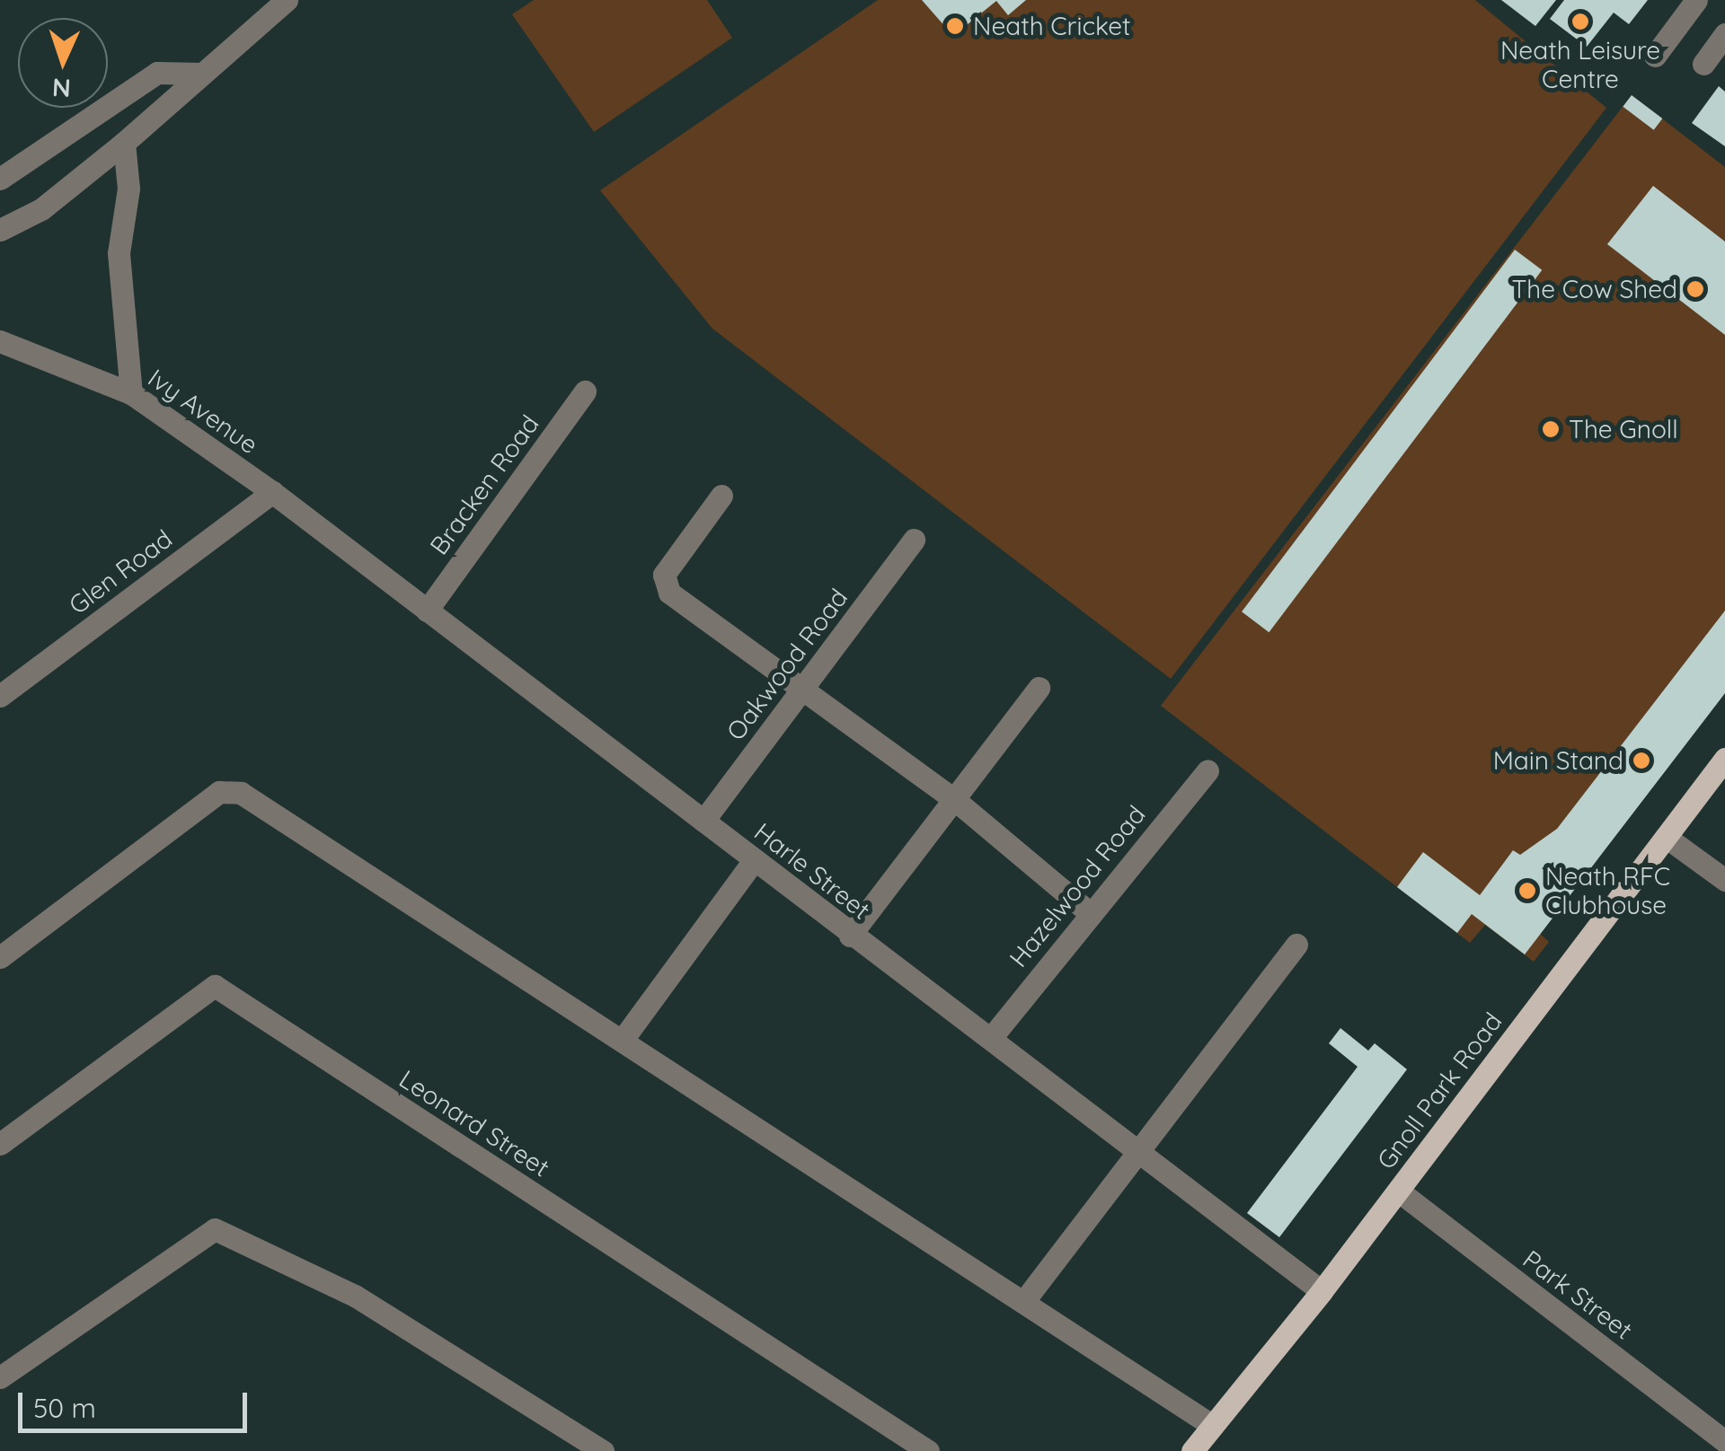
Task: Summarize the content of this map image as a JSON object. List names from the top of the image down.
{
  "streets": {
    "main road": ["Gnoll Park Road"],
    "street": [
      "Ivy Avenue",
      "Bracken Road",
      "Glen Road",
      "Oakwood Road",
      "Harle Street",
      "Hazelwood Road",
      "Leonard Street",
      "Park Street"
    ]
  },
  "crossings": [
    ["Ivy Avenue", "Glen Road"],
    ["Ivy Avenue", "Harle Street"],
    ["Bracken Road", "Harle Street"],
    ["Glen Road", "Harle Street"],
    ["Oakwood Road", "Harle Street"],
    ["Harle Street", "Hazelwood Road"],
    ["Harle Street", "Gnoll Park Road"],
    ["Gnoll Park Road", "Park Street"]
  ],
  "places": [
    "Neath Leisure Centre",
    "Neath Cricket",
    "The Cow Shed",
    "The Gnoll",
    "Main Stand",
    "Neath RFC Clubhouse"
  ],
  "scale_bar": "50 m",
  "north": "bottom"
}
